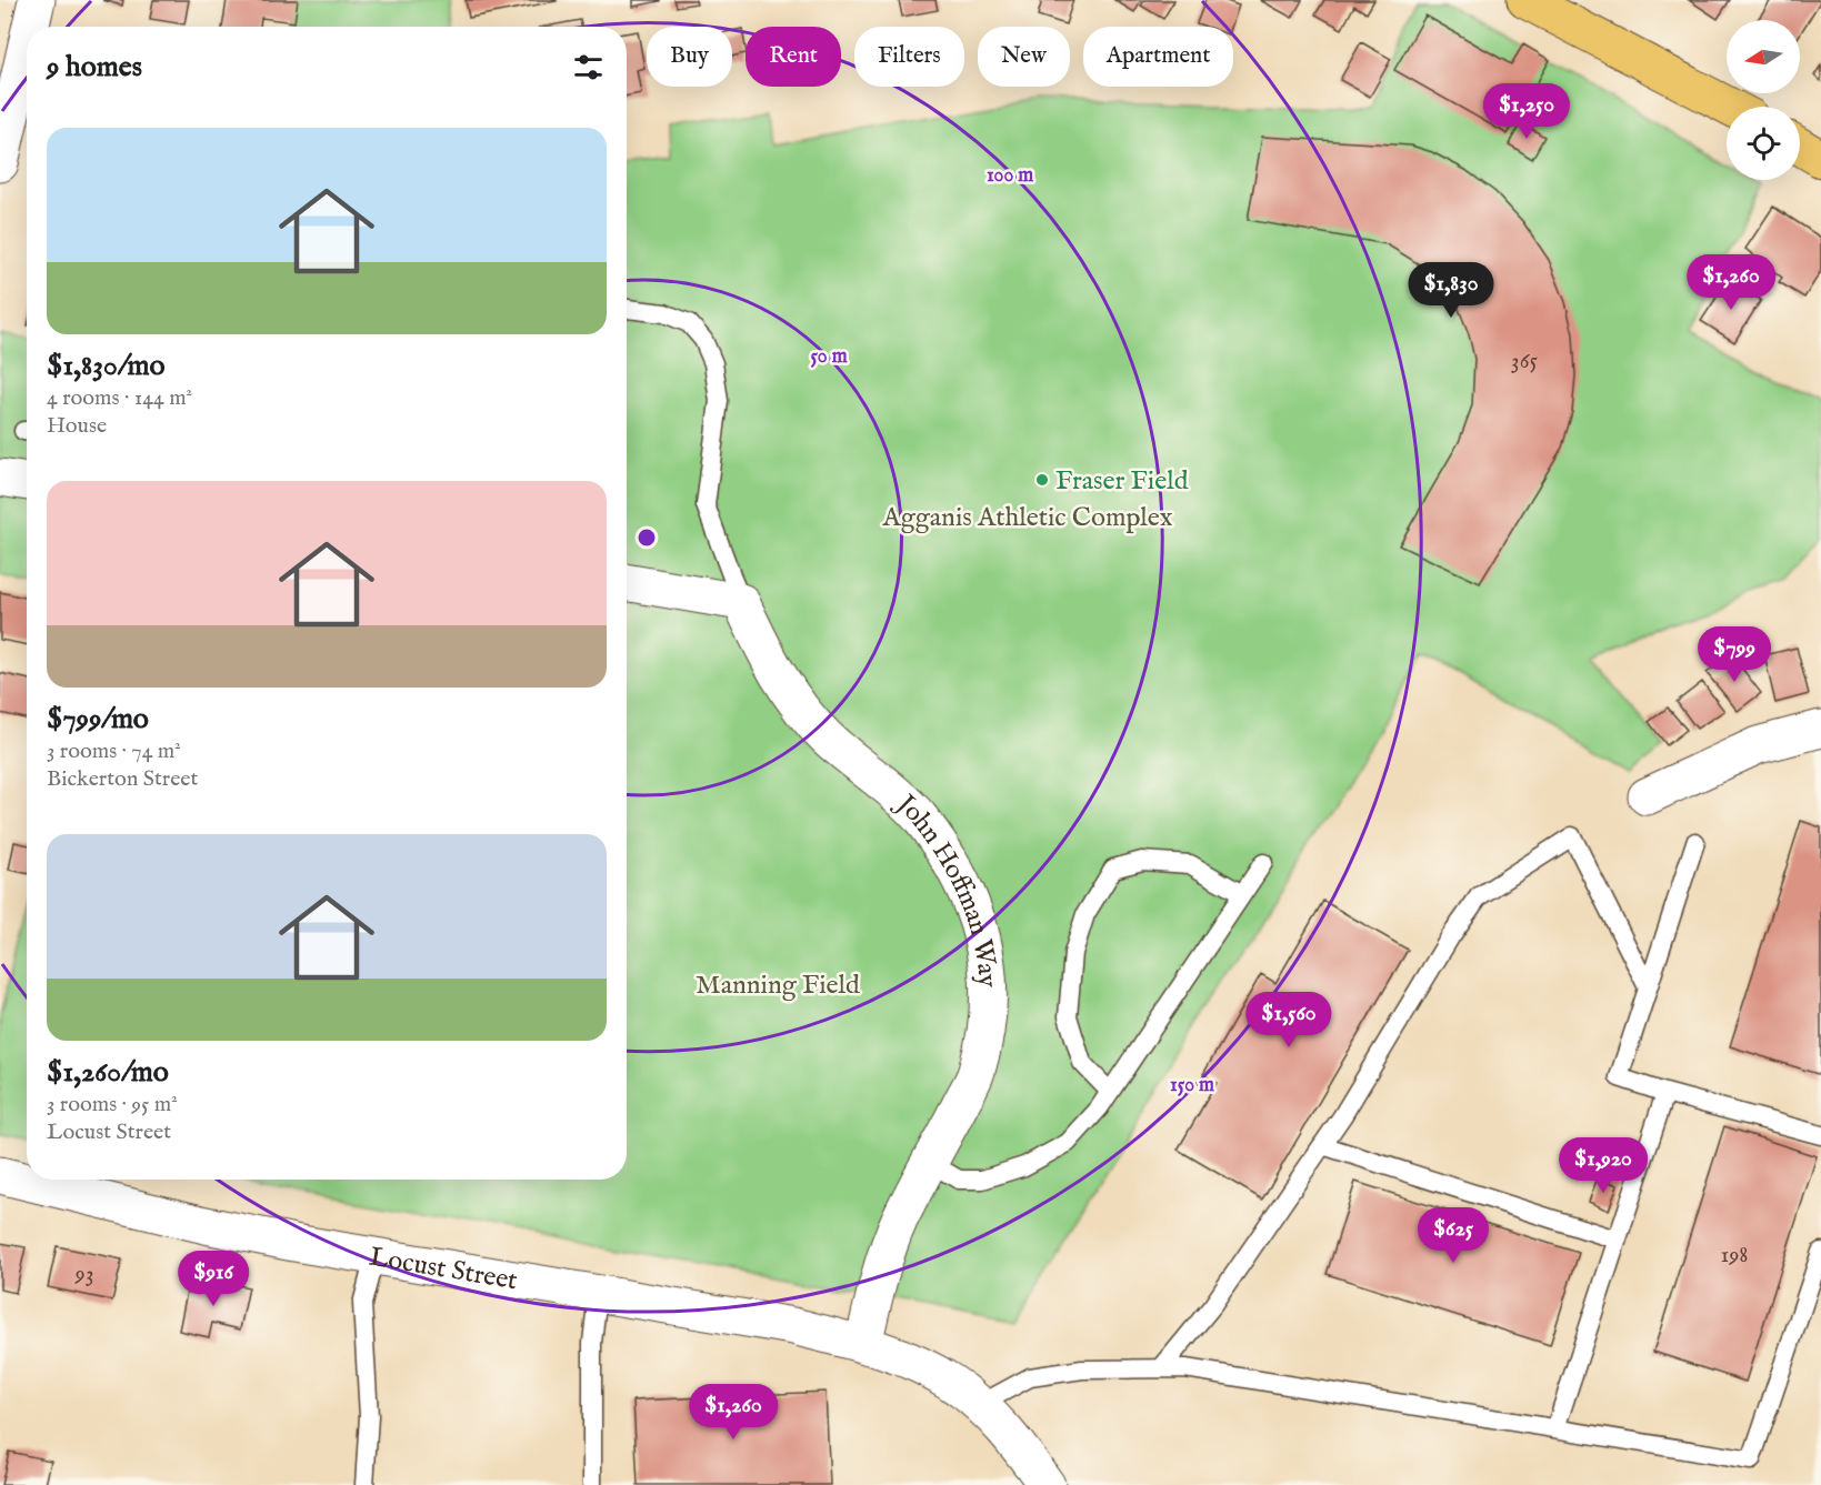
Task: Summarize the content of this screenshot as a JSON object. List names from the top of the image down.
{
  "streets": {
    "street": ["John Hoffman Way", "Locust Street"]
  },
  "crossings": [
    ["John Hoffman Way", "Locust Street"]
  ],
  "parks": ["Agganis Athletic Complex", "Manning Field"],
  "places": ["Fraser Field"],
  "house_numbers": ["365", "198", "93"],
  "north": "left",
  "page": {
    "chip": [
      "Buy",
      "Rent",
      "Filters",
      "New",
      "Apartment"
    ],
    "heading": "9 homes",
    "price": [
      "$1,250",
      "$1,260",
      "$1,830",
      "$799",
      "$1,560",
      "$1,920",
      "$625",
      "$916",
      "$1,260"
    ],
    "list": [
      {
        "name": "$1,830/mo",
        "note": "4 rooms · 144 m² · House"
      },
      {
        "name": "$799/mo",
        "note": "3 rooms · 74 m² · Bickerton Street"
      },
      {
        "name": "$1,260/mo",
        "note": "3 rooms · 95 m² · Locust Street"
      }
    ]
  },
  "rings": ["100 m", "50 m", "150 m"]
}
